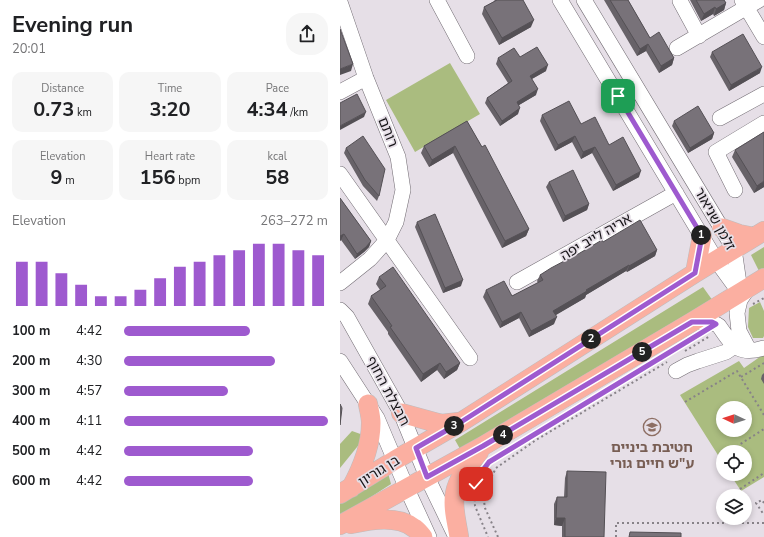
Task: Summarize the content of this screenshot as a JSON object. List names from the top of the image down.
{
  "streets": {
    "main road": ["בן גוריון"],
    "street": [
      "רותם",
      "זלמן שניאור",
      "אריה לייב יפה",
      "חבצלת החוף"
    ]
  },
  "crossings": [
    ["זלמן שניאור", "אריה לייב יפה"],
    ["זלמן שניאור", "בן גוריון"],
    ["חבצלת החוף", "בן גוריון"]
  ],
  "places": {
    "school or university": ["חטיבת ביניים ע\"ש חיים גורי"]
  },
  "north": "left",
  "page": {
    "heading": ["Evening run", "20:01"],
    "stats": [
      ["Distance", "0.73 km"],
      ["Time", "3:20"],
      ["Pace", "4:34 /km"],
      ["Elevation", "9 m"],
      ["Heart rate", "156 bpm"],
      ["kcal", "58"]
    ],
    "chart": ["Elevation", "263–272 m"],
    "pins": [
      "1",
      "2",
      "5",
      "3",
      "4"
    ],
    "list": [
      {
        "name": "100 m",
        "note": "4:42"
      },
      {
        "name": "200 m",
        "note": "4:30"
      },
      {
        "name": "300 m",
        "note": "4:57"
      },
      {
        "name": "400 m",
        "note": "4:11"
      },
      {
        "name": "500 m",
        "note": "4:42"
      },
      {
        "name": "600 m",
        "note": "4:42"
      }
    ]
  }
}
